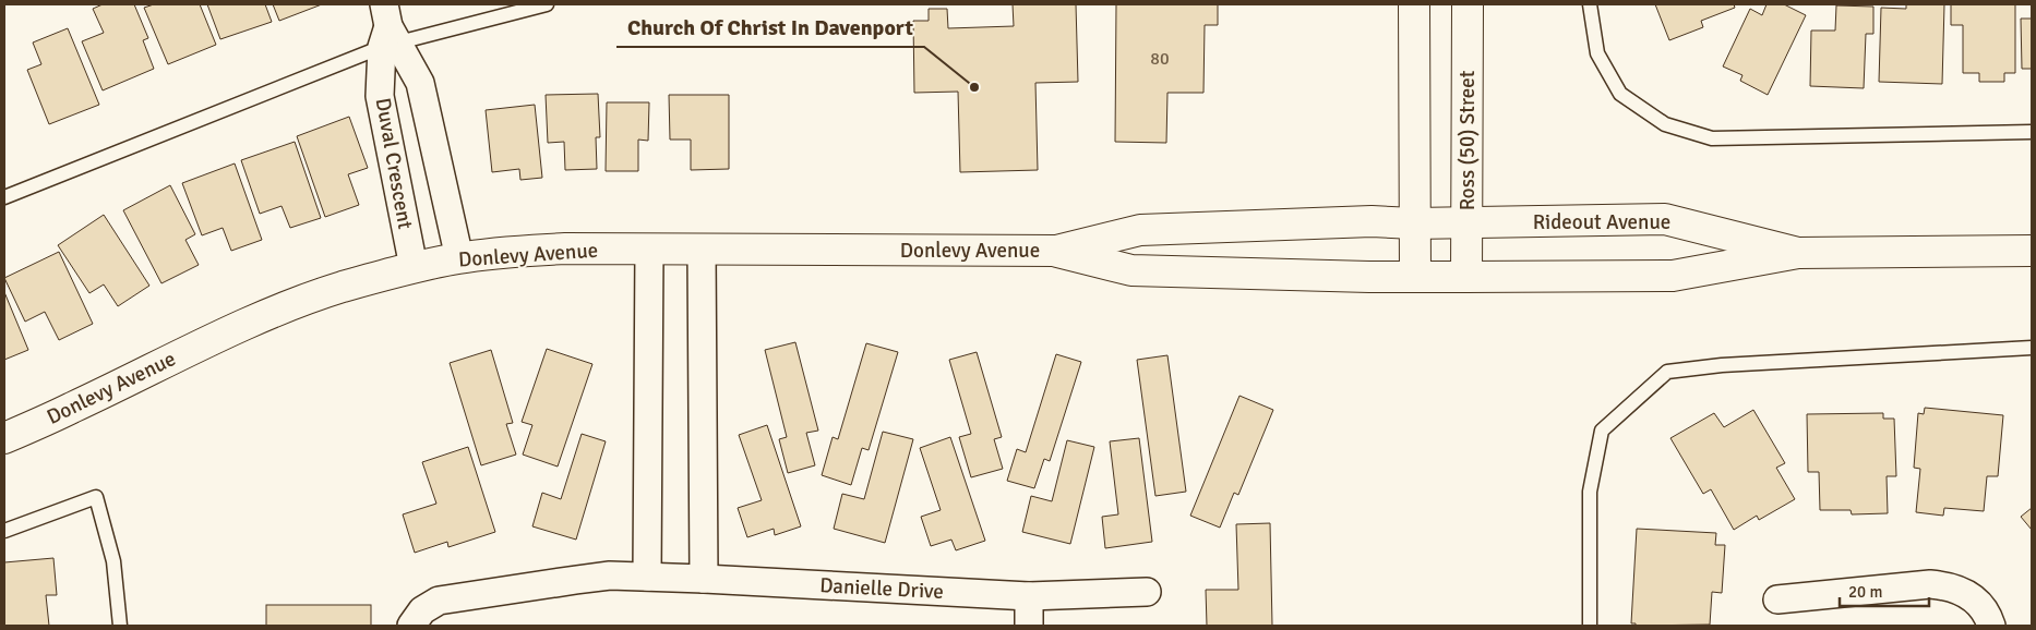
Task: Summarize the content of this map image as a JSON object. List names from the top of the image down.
{
  "streets": {
    "street": [
      "Ross (50) Street",
      "Duval Crescent",
      "Rideout Avenue",
      "Donlevy Avenue",
      "Danielle Drive"
    ]
  },
  "crossings": [
    ["Ross (50) Street", "Rideout Avenue"],
    ["Ross (50) Street", "Donlevy Avenue"],
    ["Duval Crescent", "Donlevy Avenue"],
    ["Rideout Avenue", "Donlevy Avenue"]
  ],
  "places": ["Church Of Christ In Davenport"],
  "house_numbers": ["80"],
  "scale_bar": "20 m"
}
